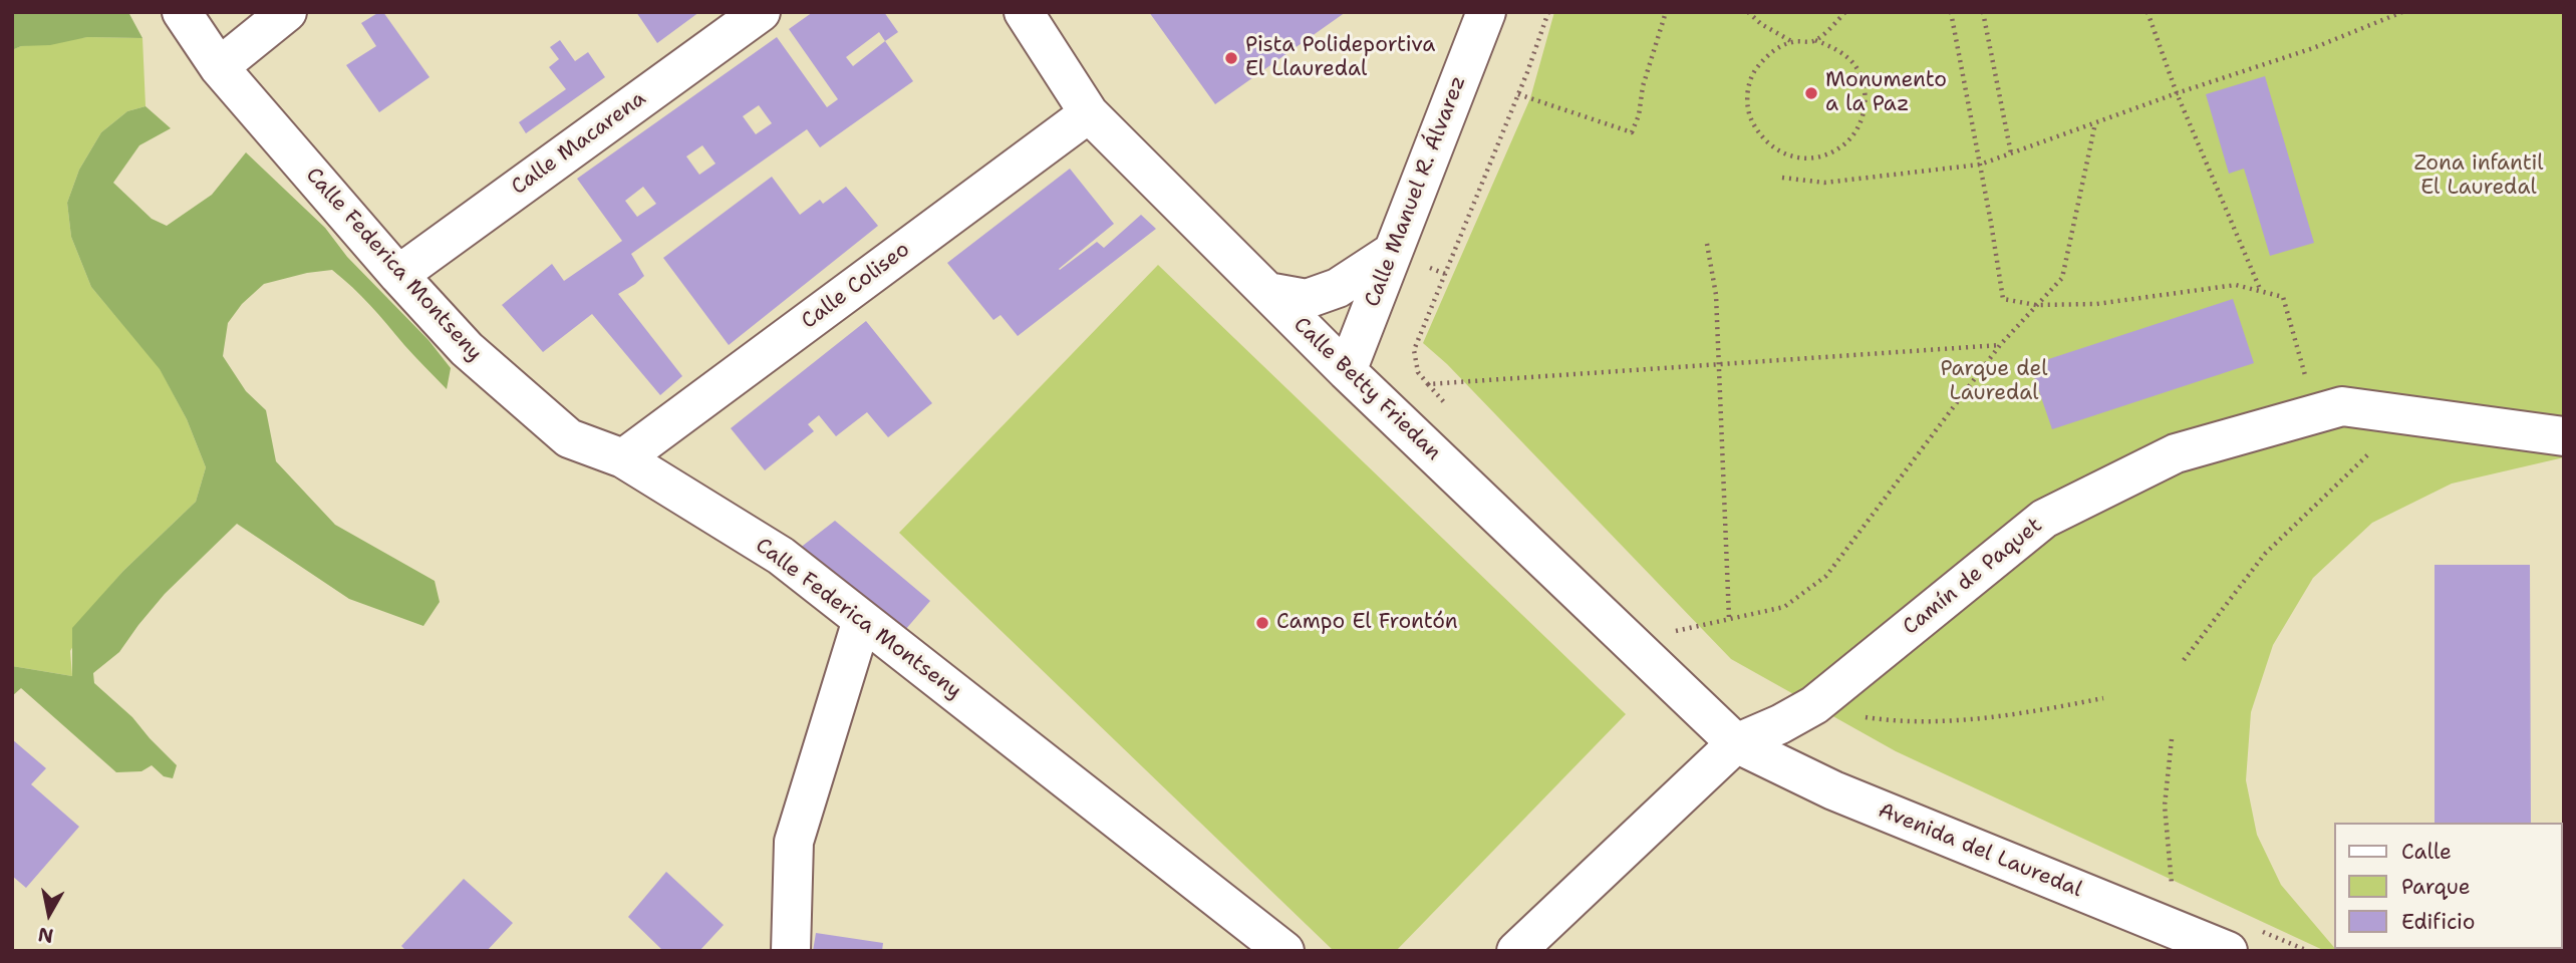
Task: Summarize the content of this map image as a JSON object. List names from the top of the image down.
{
  "streets": {
    "street": [
      "Calle Macarena",
      "Calle Manuel R. Álvarez",
      "Calle Federica Montseny",
      "Calle Coliseo",
      "Calle Betty Friedan",
      "Camín de Paquet",
      "Avenida del Lauredal"
    ]
  },
  "crossings": [
    ["Calle Macarena", "Calle Federica Montseny"],
    ["Calle Manuel R. Álvarez", "Calle Betty Friedan"],
    ["Calle Federica Montseny", "Calle Coliseo"],
    ["Calle Coliseo", "Calle Betty Friedan"],
    ["Calle Betty Friedan", "Camín de Paquet"],
    ["Calle Betty Friedan", "Avenida del Lauredal"],
    ["Camín de Paquet", "Avenida del Lauredal"]
  ],
  "parks": ["Zona infantil El Lauredal", "Parque del Lauredal"],
  "places": ["Pista Polideportiva El Llauredal", "Monumento a la Paz", "Campo El Frontón"],
  "legend": ["Calle", "Parque", "Edificio"],
  "north": "bottom"
}
